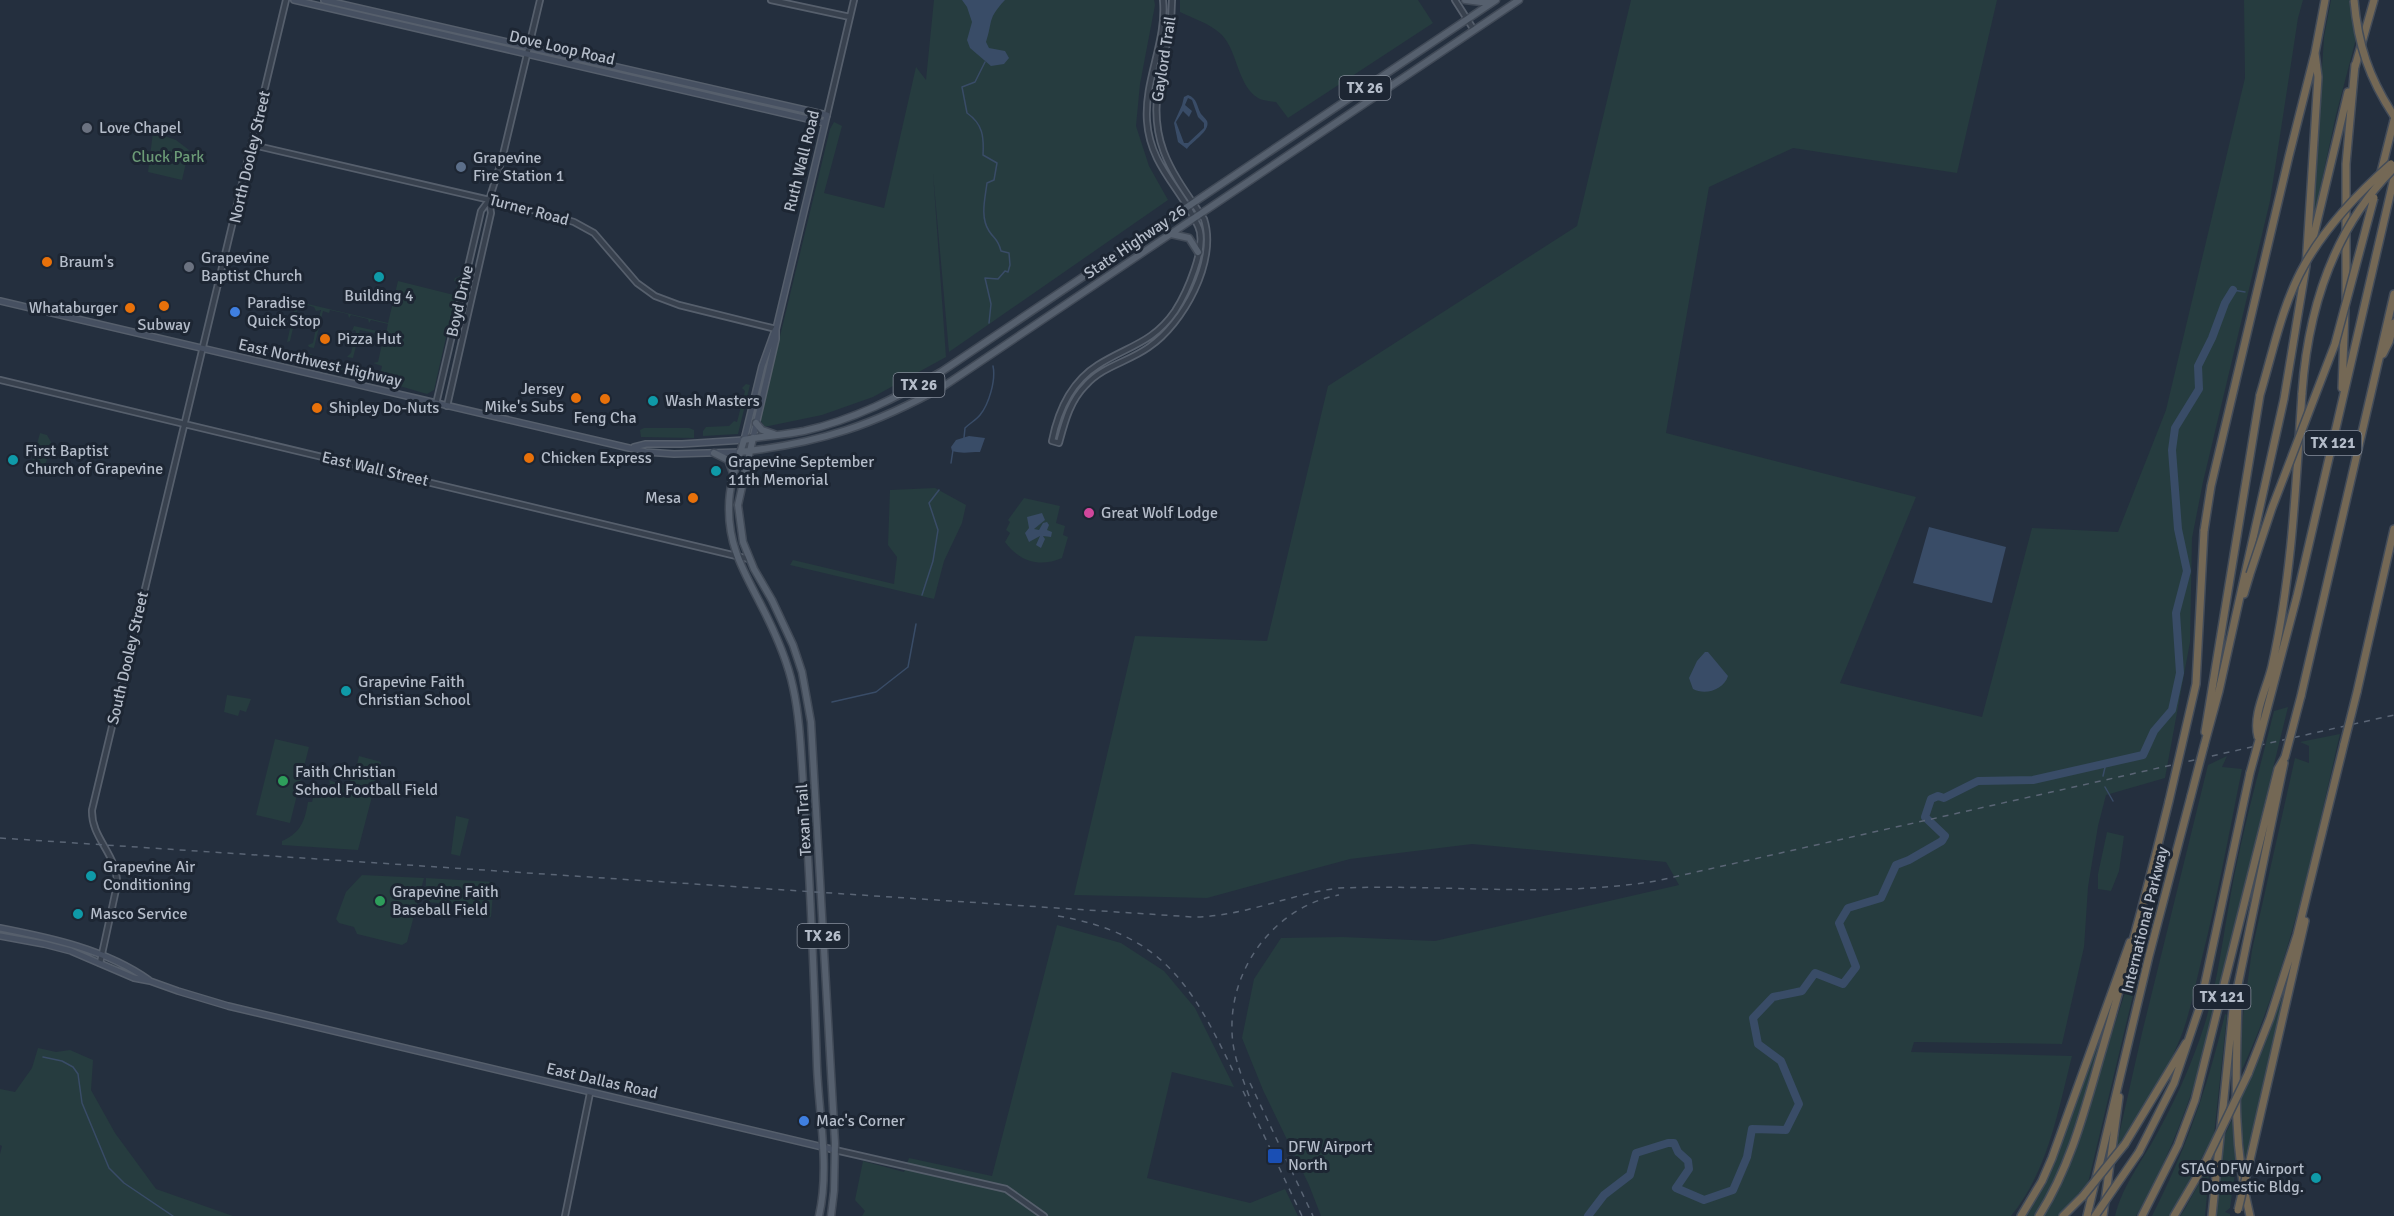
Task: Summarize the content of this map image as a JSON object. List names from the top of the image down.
{
  "streets": {
    "highway": ["TX 121", "International Parkway"],
    "main road": [
      "Dove Loop Road",
      "TX 26",
      "Ruth Wall Road",
      "State Highway 26",
      "East Northwest Highway",
      "Texan Trail",
      "East Dallas Road"
    ],
    "street": [
      "Gaylord Trail",
      "North Dooley Street",
      "Turner Road",
      "Boyd Drive",
      "East Wall Street",
      "South Dooley Street"
    ]
  },
  "crossings": [
    ["Dove Loop Road", "Ruth Wall Road"],
    ["Dove Loop Road", "Boyd Drive"],
    ["Gaylord Trail", "State Highway 26"],
    ["TX 26", "State Highway 26"],
    ["TX 26", "Texan Trail"],
    ["North Dooley Street", "Turner Road"],
    ["North Dooley Street", "East Northwest Highway"],
    ["North Dooley Street", "South Dooley Street"],
    ["Ruth Wall Road", "Turner Road"],
    ["Ruth Wall Road", "State Highway 26"],
    ["Ruth Wall Road", "East Northwest Highway"],
    ["Ruth Wall Road", "Texan Trail"],
    ["Turner Road", "Boyd Drive"],
    ["State Highway 26", "East Northwest Highway"],
    ["State Highway 26", "Texan Trail"],
    ["Boyd Drive", "East Northwest Highway"],
    ["East Northwest Highway", "South Dooley Street"],
    ["East Northwest Highway", "Texan Trail"],
    ["East Wall Street", "South Dooley Street"],
    ["East Wall Street", "Texan Trail"],
    ["South Dooley Street", "East Dallas Road"],
    ["Texan Trail", "East Dallas Road"]
  ],
  "parks": ["Cluck Park"],
  "places": {
    "other": [
      "Love Chapel",
      "Grapevine Fire Station 1",
      "Braum's",
      "Grapevine Baptist Church",
      "Building 4",
      "Subway",
      "Whataburger",
      "Paradise Quick Stop",
      "Pizza Hut",
      "Jersey Mike's Subs",
      "Feng Cha",
      "Wash Masters",
      "Shipley Do-Nuts",
      "Chicken Express",
      "First Baptist Church of Grapevine",
      "Grapevine September 11th Memorial",
      "Mesa",
      "Great Wolf Lodge",
      "Grapevine Faith Christian School",
      "Faith Christian School Football Field",
      "Grapevine Air Conditioning",
      "Grapevine Faith Baseball Field",
      "Masco Service",
      "Mac's Corner",
      "STAG DFW Airport Domestic Bldg."
    ],
    "transit": ["DFW Airport North"]
  }
}
